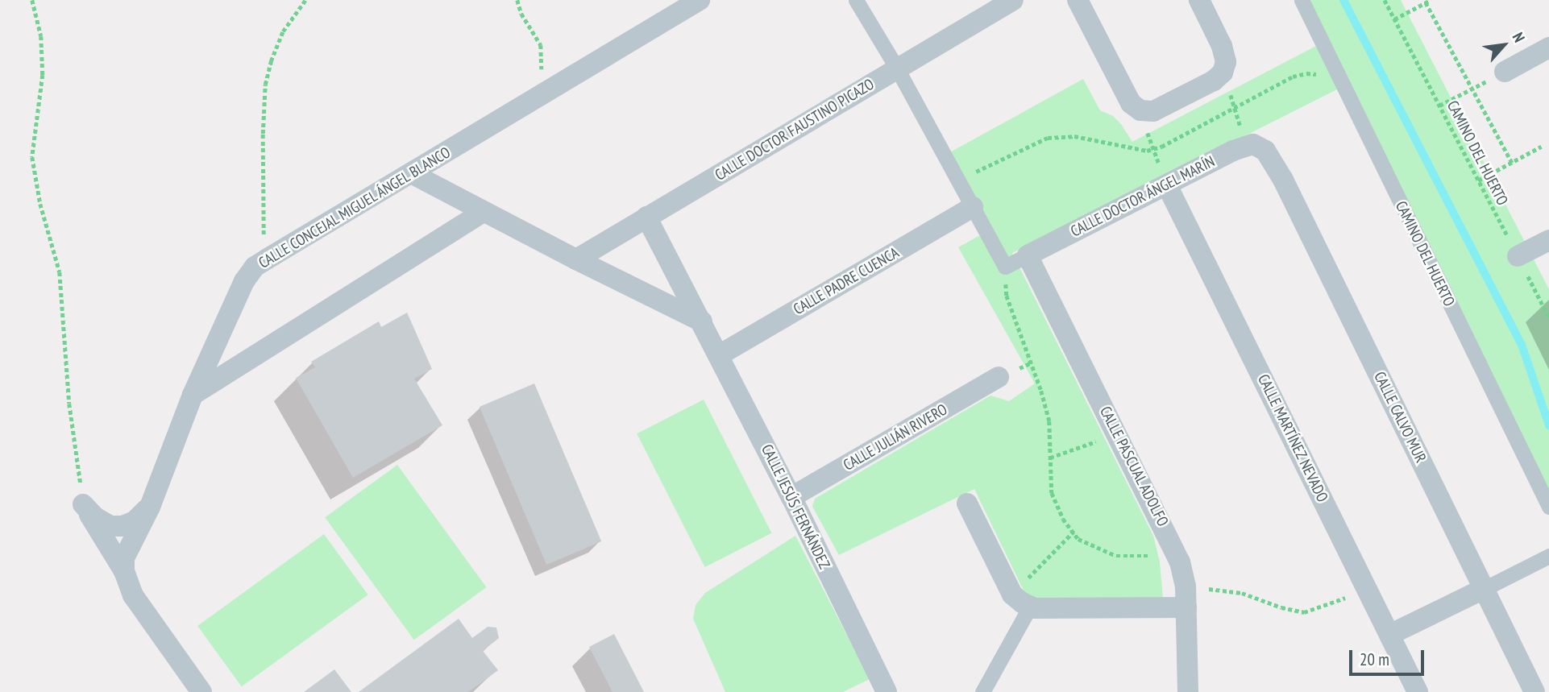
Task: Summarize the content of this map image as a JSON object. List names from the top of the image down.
{
  "streets": {
    "street": [
      "CALLE DOCTOR FAUSTINO PICAZO",
      "CAMINO DEL HUERTO",
      "CALLE DOCTOR ÁNGEL MARÍN",
      "CALLE CONCEJAL MIGUEL ÁNGEL BLANCO",
      "CALLE PADRE CUENCA",
      "CALLE CALVO MUR",
      "CALLE JULIÁN RIVERO",
      "CALLE MARTÍNEZ NEVADO",
      "CALLE PASCUAL ADOLFO",
      "CALLE JESÚS FERNÁNDEZ"
    ]
  },
  "crossings": [
    ["CALLE DOCTOR FAUSTINO PICAZO", "CALLE JESÚS FERNÁNDEZ"],
    ["CALLE DOCTOR ÁNGEL MARÍN", "CALLE CALVO MUR"],
    ["CALLE DOCTOR ÁNGEL MARÍN", "CALLE MARTÍNEZ NEVADO"],
    ["CALLE DOCTOR ÁNGEL MARÍN", "CALLE PASCUAL ADOLFO"],
    ["CALLE PADRE CUENCA", "CALLE JESÚS FERNÁNDEZ"],
    ["CALLE JULIÁN RIVERO", "CALLE JESÚS FERNÁNDEZ"]
  ],
  "scale_bar": "20 m",
  "north": "top right"
}
